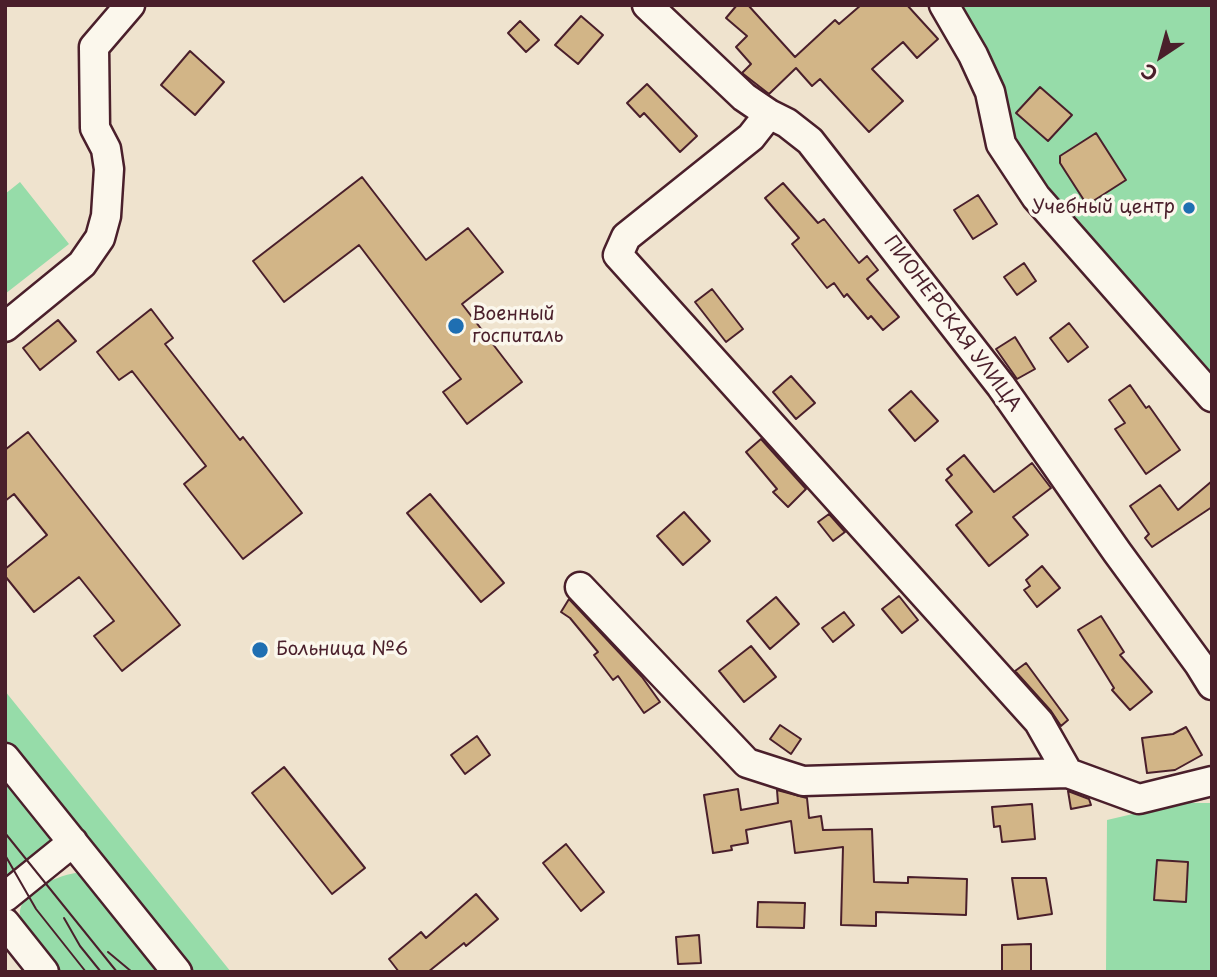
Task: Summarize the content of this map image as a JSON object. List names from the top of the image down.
{
  "streets": {
    "street": ["ПИОНЕРСКАЯ УЛИЦА"]
  },
  "places": ["Учебный центр", "Военный госпиталь", "Больница №6"],
  "north": "bottom left"
}
